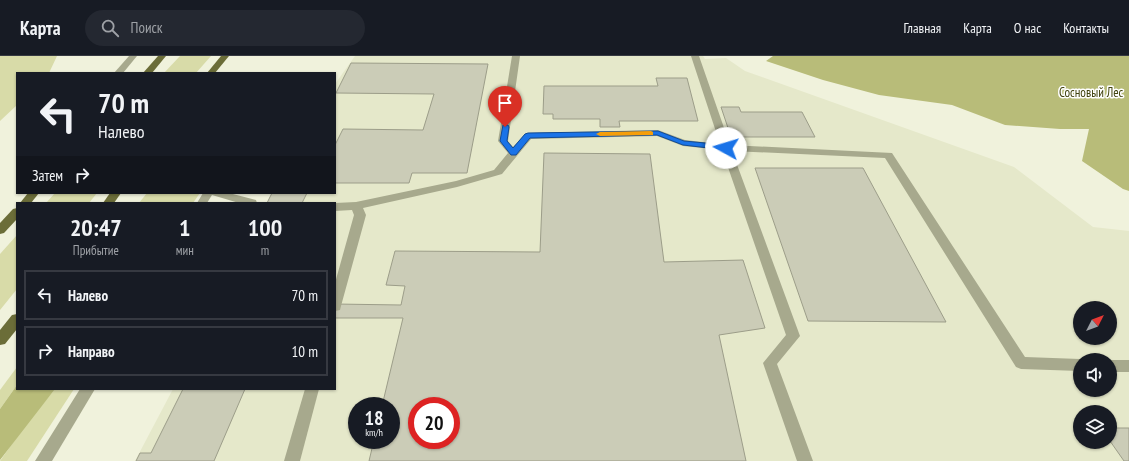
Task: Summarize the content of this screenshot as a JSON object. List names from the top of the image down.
{
  "parks": ["Сосновый Лес"],
  "north": "top right",
  "page": {
    "header": "Карта",
    "search": "Поиск",
    "nav": [
      "Главная",
      "Карта",
      "О нас",
      "Контакты"
    ],
    "turn": ["70 m", "Налево"],
    "then": "Затем",
    "eta": [
      "20:47",
      "Прибытие",
      "1",
      "мин",
      "100",
      "m"
    ],
    "list": [
      {
        "name": "Налево",
        "value": "70 m"
      },
      {
        "name": "Направо",
        "value": "10 m"
      }
    ],
    "speed": "18 km/h",
    "limit": "20"
  }
}
